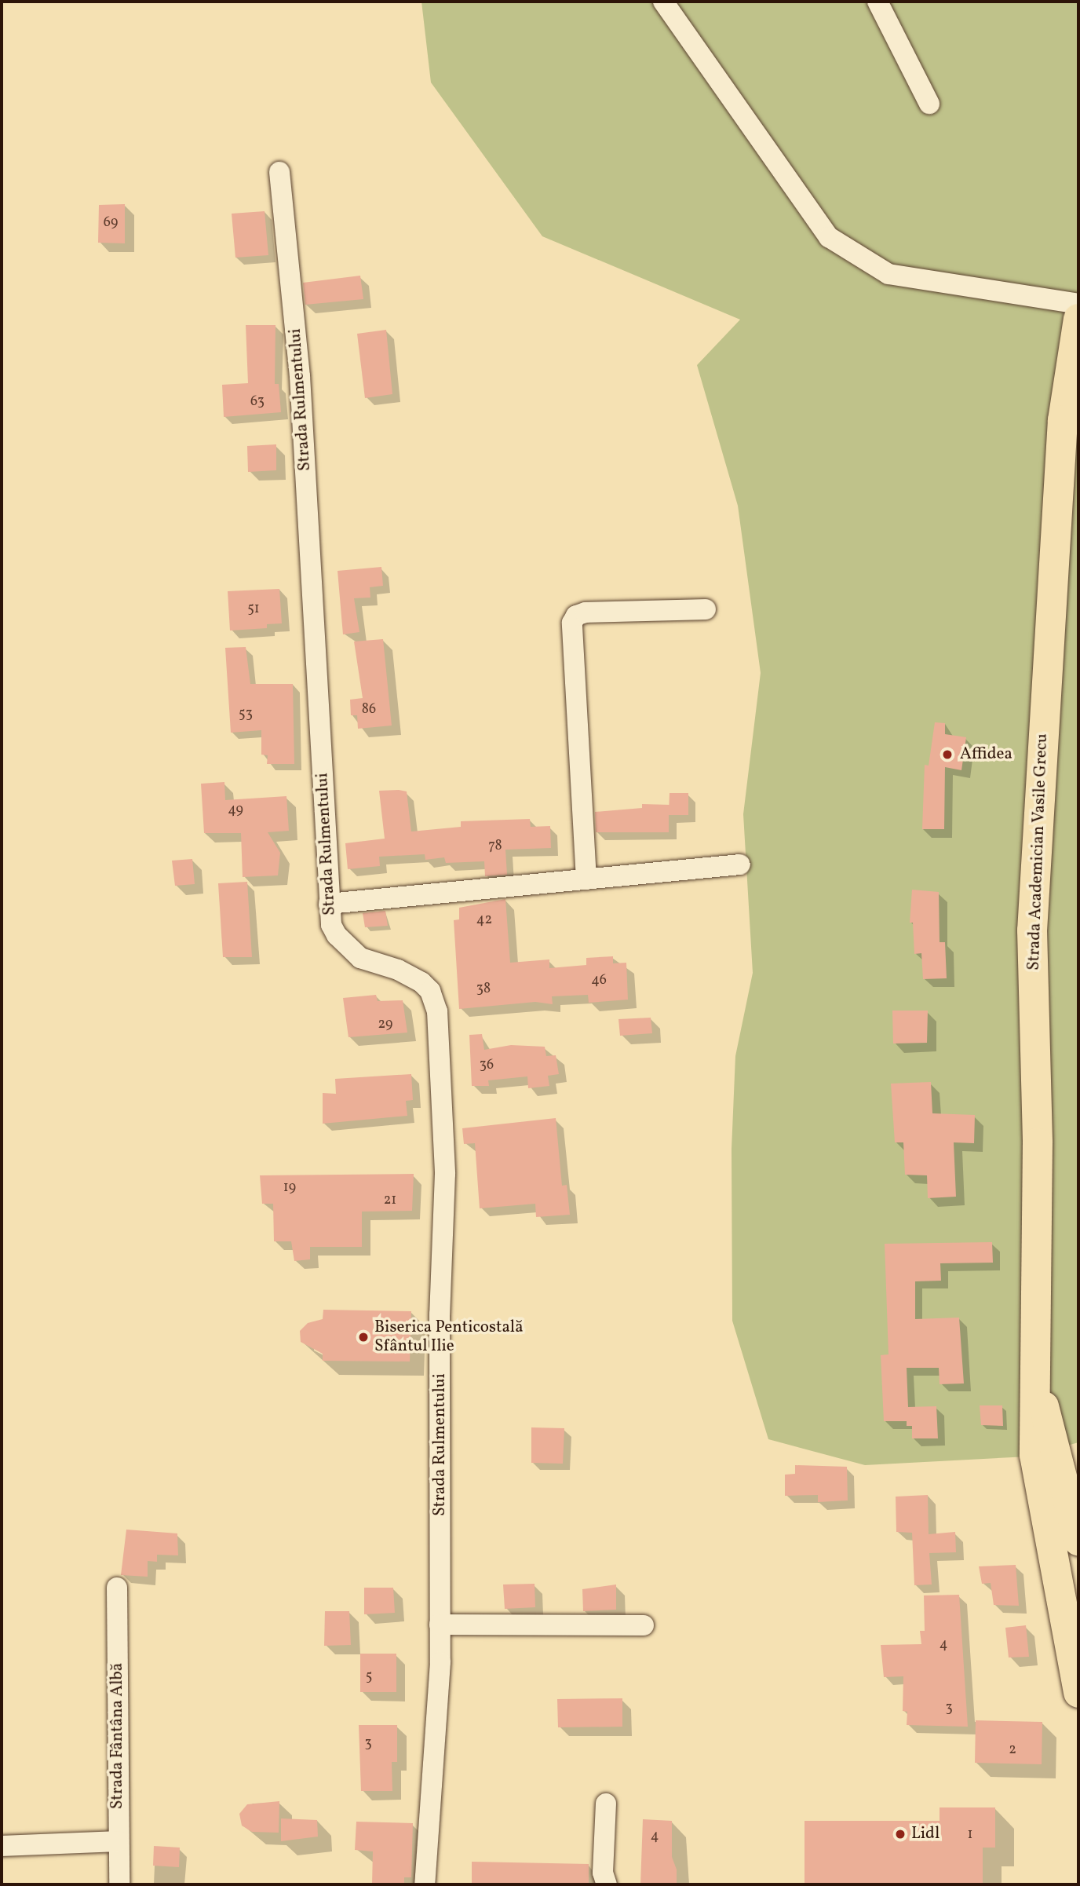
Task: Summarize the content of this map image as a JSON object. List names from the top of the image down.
{
  "streets": {
    "main road": ["Strada Academician Vasile Grecu"],
    "street": ["Strada Rulmentului", "Strada Fântâna Albă"]
  },
  "places": ["Affidea", "Biserica Penticostală Sfântul Ilie", "Lidl"],
  "house_numbers": [
    "69",
    "63",
    "51",
    "86",
    "53",
    "49",
    "78",
    "42",
    "46",
    "38",
    "29",
    "36",
    "19",
    "21",
    "4",
    "5",
    "3",
    "3",
    "2",
    "1",
    "4"
  ]
}
